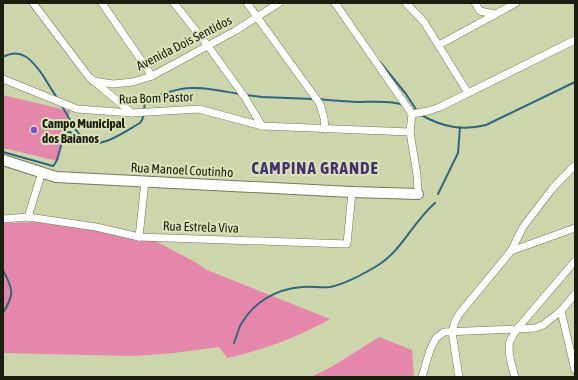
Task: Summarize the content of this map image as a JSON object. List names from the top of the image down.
{
  "streets": {
    "street": [
      "Avenida Dois Sentidos",
      "Rua Bom Pastor",
      "Rua Manoel Coutinho",
      "Rua Estrela Viva"
    ]
  },
  "crossings": [
    ["Rua Manoel Coutinho", "Rua Estrela Viva"]
  ],
  "districts": ["CAMPINA GRANDE"],
  "places": ["Campo Municipal dos Baianos"]
}
